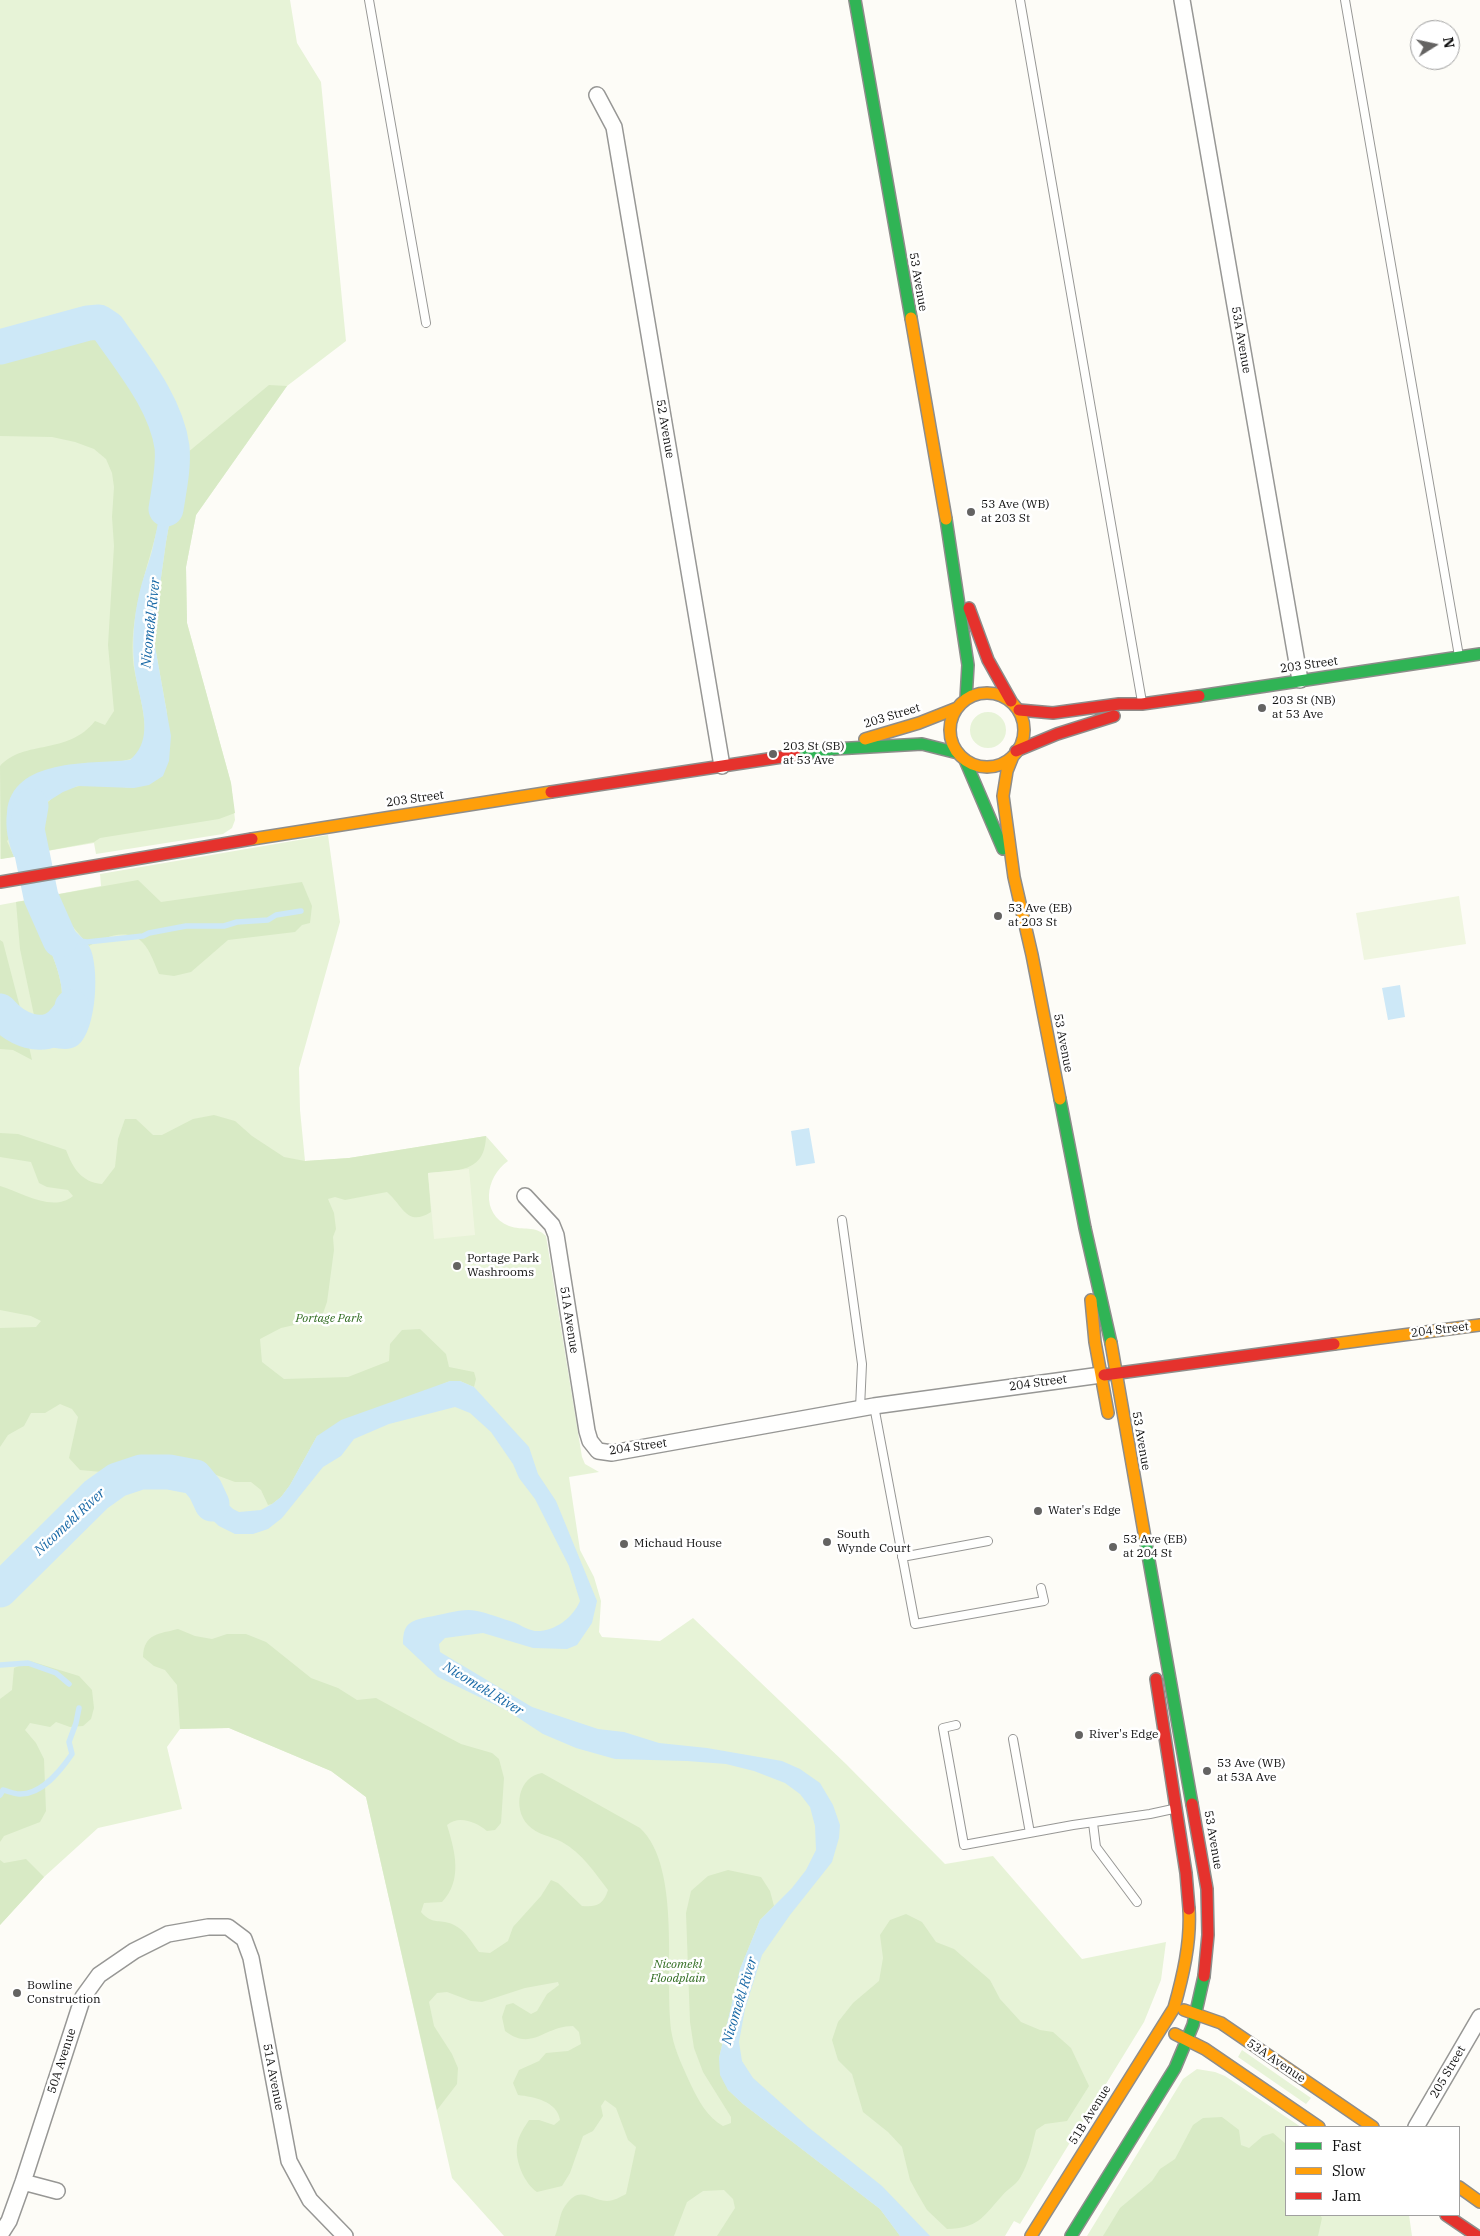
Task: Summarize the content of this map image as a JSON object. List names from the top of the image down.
{
  "streets": {
    "street": [
      "53 Avenue",
      "53A Avenue",
      "52 Avenue",
      "203 Street",
      "51A Avenue",
      "204 Street",
      "50A Avenue",
      "205 Street",
      "51B Avenue"
    ]
  },
  "crossings": [
    ["53 Avenue", "53A Avenue"],
    ["53 Avenue", "203 Street"],
    ["53 Avenue", "204 Street"],
    ["53A Avenue", "203 Street"],
    ["53A Avenue", "51B Avenue"],
    ["52 Avenue", "203 Street"],
    ["51A Avenue", "204 Street"],
    ["51A Avenue", "50A Avenue"]
  ],
  "water": ["Nicomekl River"],
  "parks": ["Portage Park", "Nicomekl Floodplain"],
  "places": [
    "53 Ave (WB) at 203 St",
    "203 St (NB) at 53 Ave",
    "203 St (SB) at 53 Ave",
    "53 Ave (EB) at 203 St",
    "Portage Park Washrooms",
    "Water's Edge",
    "South Wynde Court",
    "Michaud House",
    "53 Ave (EB) at 204 St",
    "River's Edge",
    "53 Ave (WB) at 53A Ave",
    "Bowline Construction"
  ],
  "legend": ["Fast", "Slow", "Jam"],
  "north": "right"
}
